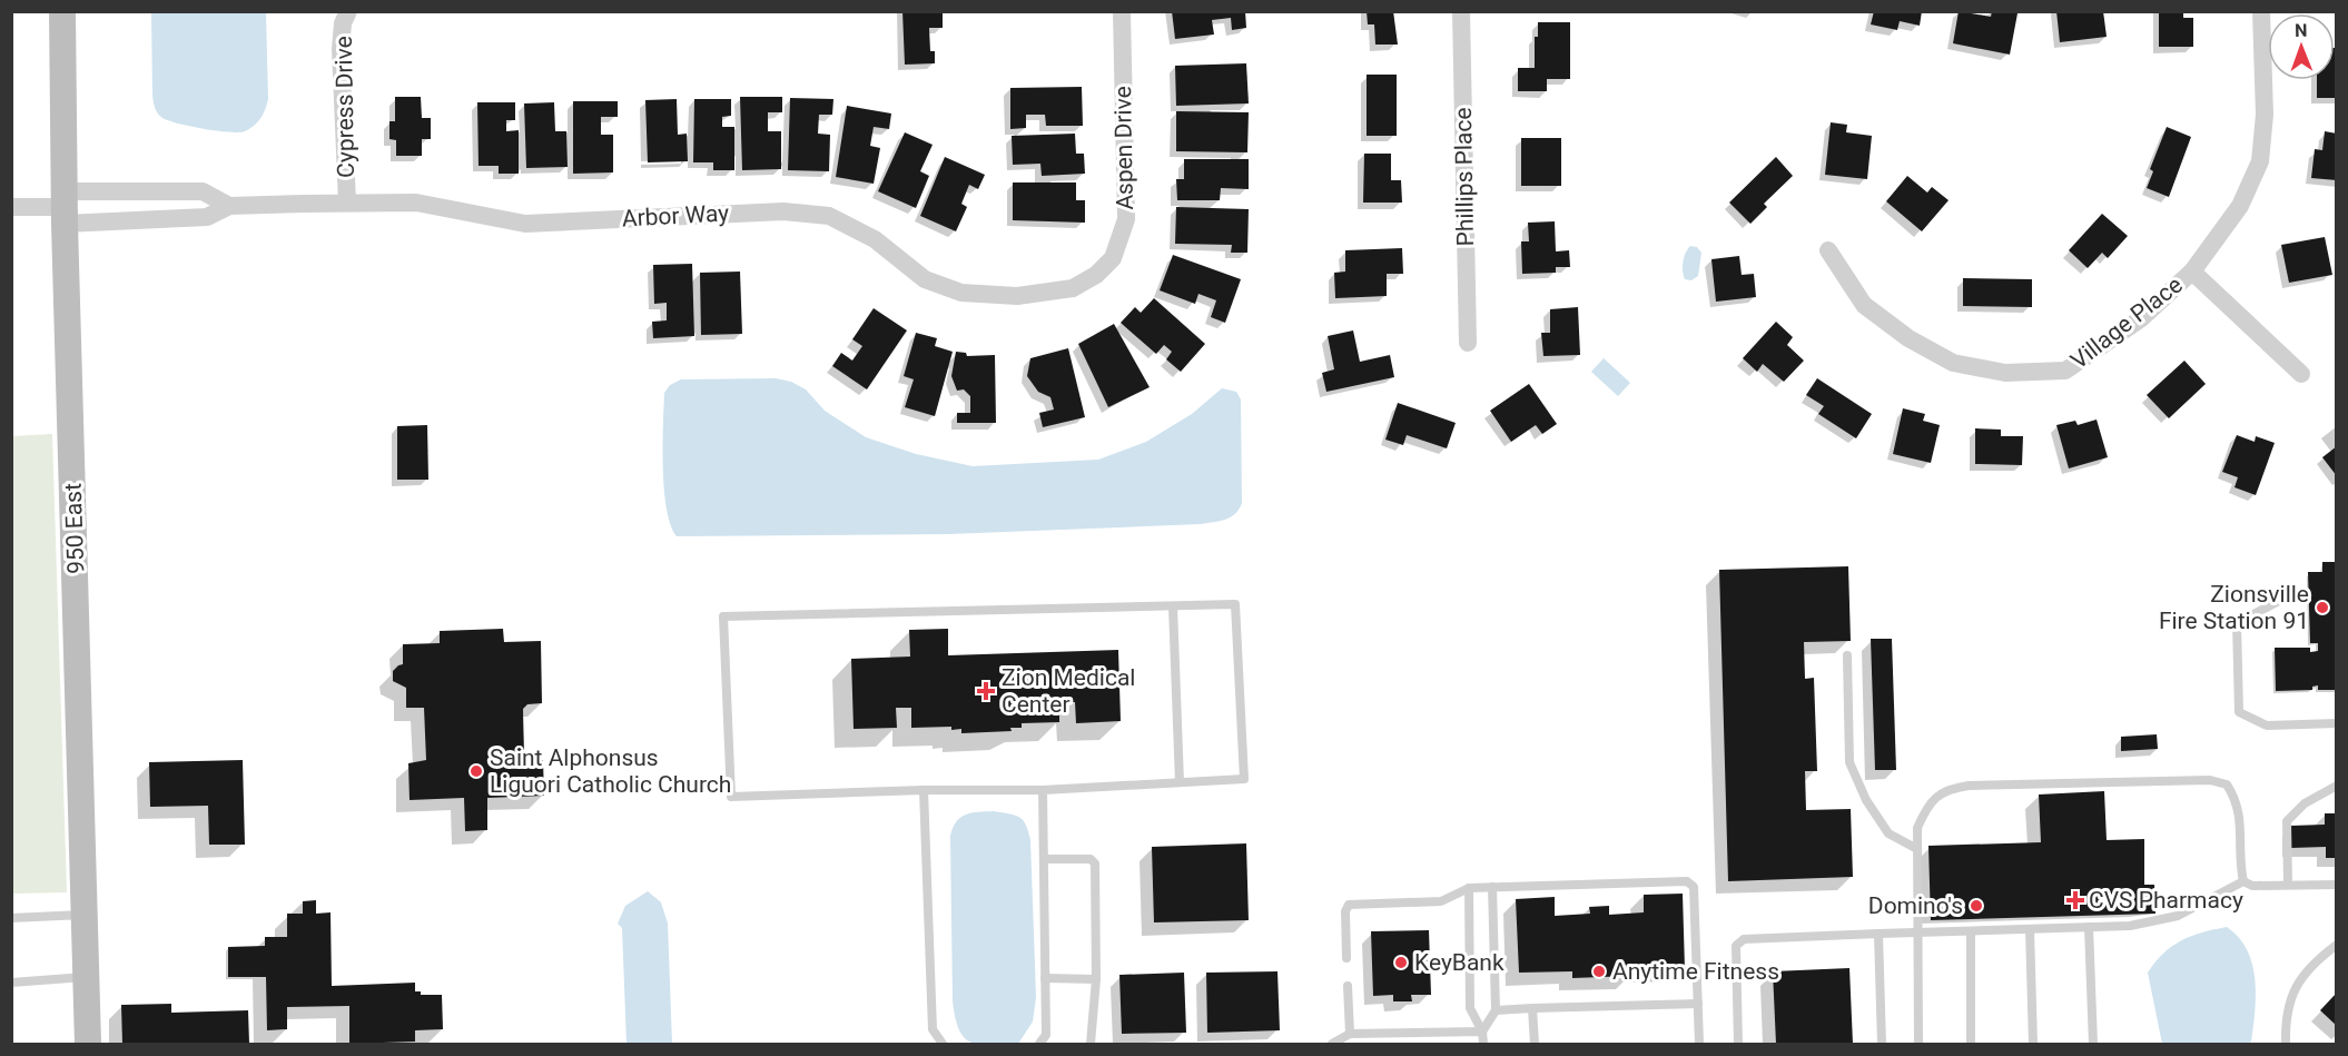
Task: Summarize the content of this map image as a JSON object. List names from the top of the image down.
{
  "streets": {
    "street": [
      "Cypress Drive",
      "Aspen Drive",
      "Phillips Place",
      "Arbor Way",
      "Village Place",
      "950 East"
    ]
  },
  "crossings": [
    ["Cypress Drive", "Arbor Way"],
    ["Aspen Drive", "Arbor Way"],
    ["Arbor Way", "950 East"]
  ],
  "places": {
    "other": [
      "Zionsville Fire Station 91",
      "Saint Alphonsus Liguori Catholic Church",
      "Domino's",
      "KeyBank",
      "Anytime Fitness"
    ],
    "health": ["Zion Medical Center", "CVS Pharmacy"]
  },
  "north": "top"
}
